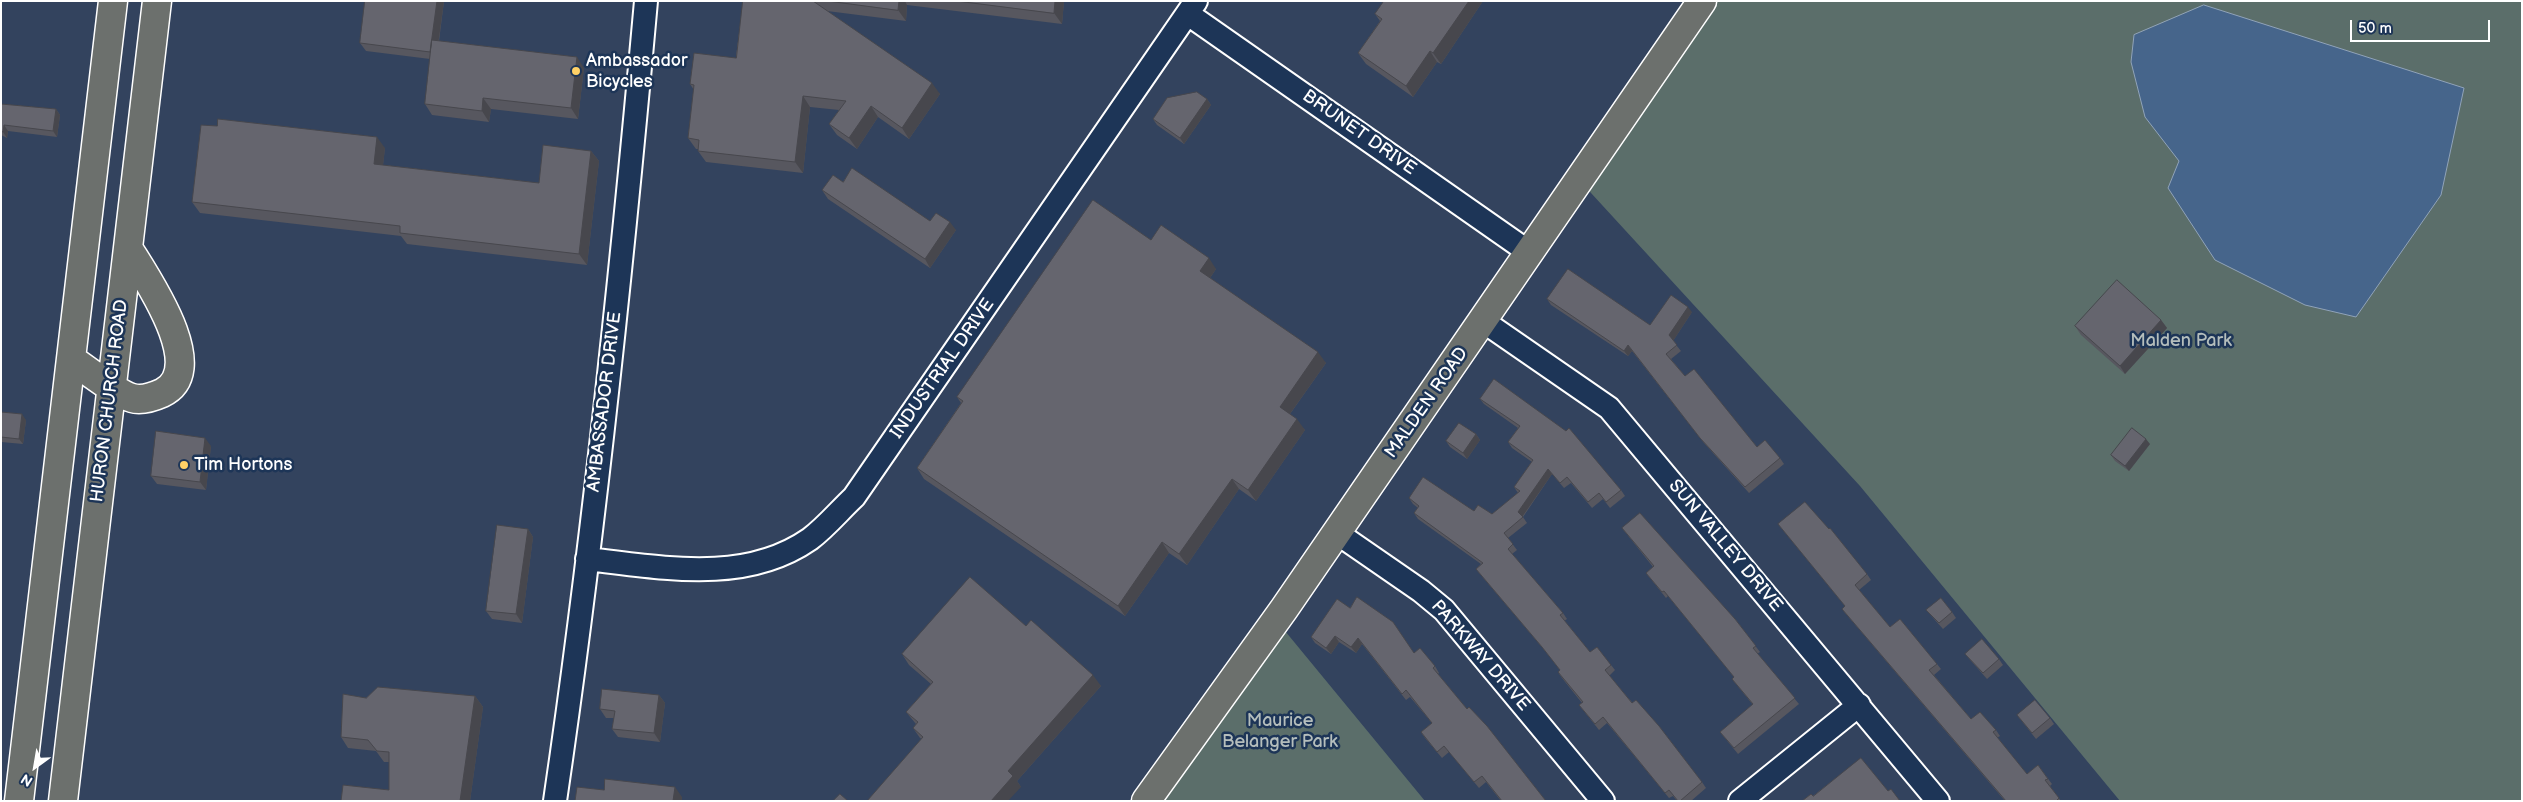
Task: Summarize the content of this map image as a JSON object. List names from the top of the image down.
{
  "streets": {
    "main road": ["HURON CHURCH ROAD", "MALDEN ROAD"],
    "street": [
      "BRUNET DRIVE",
      "INDUSTRIAL DRIVE",
      "AMBASSADOR DRIVE",
      "SUN VALLEY DRIVE",
      "PARKWAY DRIVE"
    ]
  },
  "crossings": [
    ["BRUNET DRIVE", "INDUSTRIAL DRIVE"],
    ["BRUNET DRIVE", "MALDEN ROAD"],
    ["INDUSTRIAL DRIVE", "AMBASSADOR DRIVE"],
    ["MALDEN ROAD", "SUN VALLEY DRIVE"],
    ["MALDEN ROAD", "PARKWAY DRIVE"]
  ],
  "parks": ["Malden Park", "Maurice Belanger Park"],
  "places": ["Ambassador Bicycles", "Tim Hortons"],
  "scale_bar": "50 m",
  "north": "bottom left"
}
